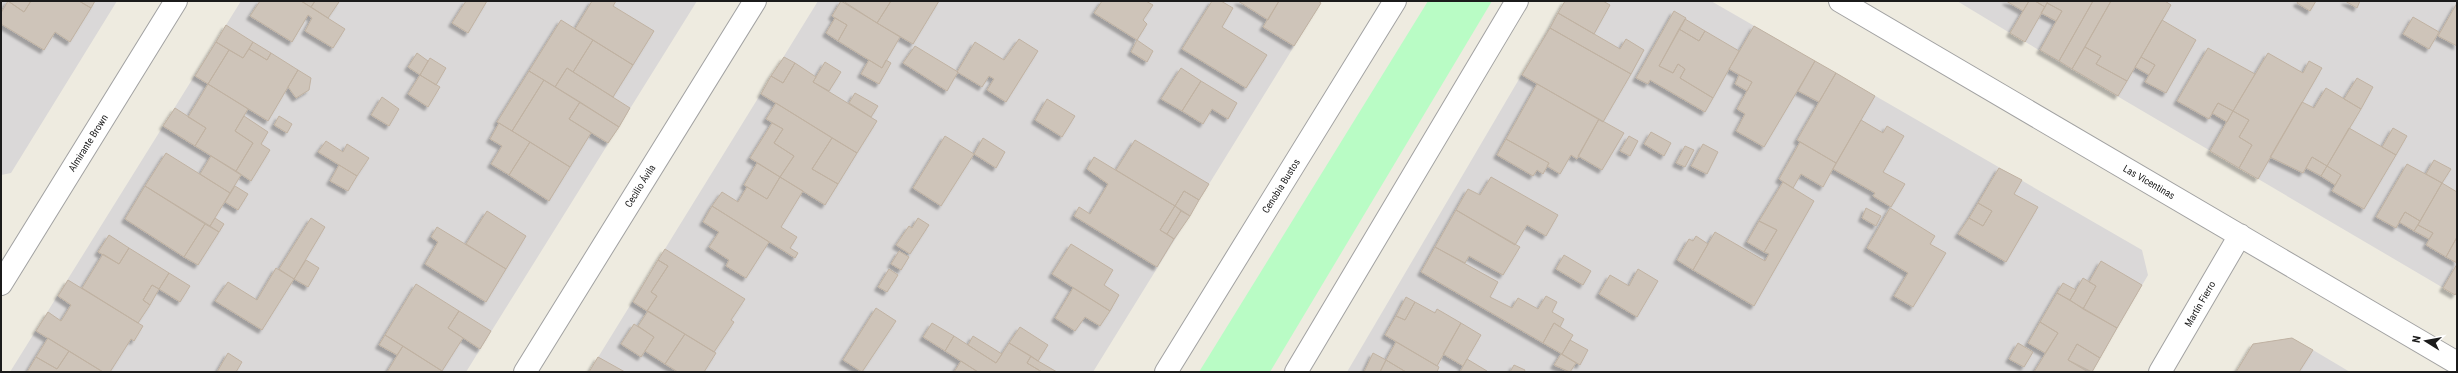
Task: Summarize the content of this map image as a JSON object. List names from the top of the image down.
{
  "streets": {
    "street": [
      "Almirante Brown",
      "Las Vicentinas",
      "Cecilio Ávila",
      "Cenobia Bustos",
      "Martín Fierro"
    ]
  },
  "crossings": [
    ["Las Vicentinas", "Martín Fierro"]
  ],
  "north": "left"
}
